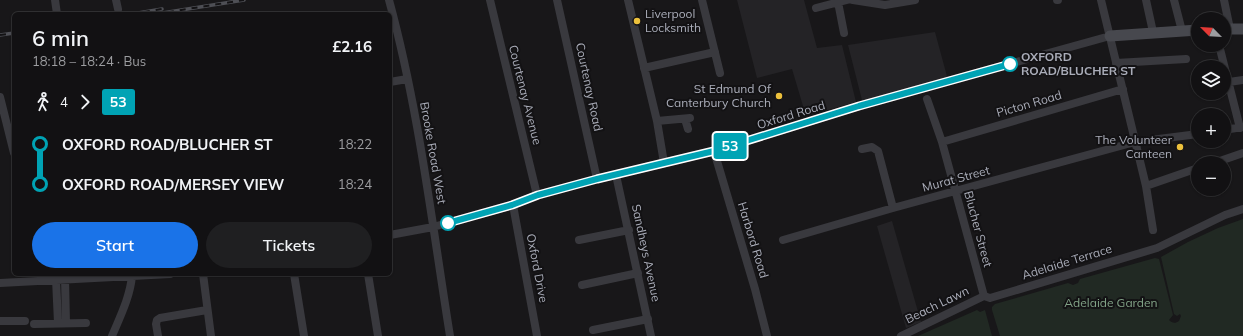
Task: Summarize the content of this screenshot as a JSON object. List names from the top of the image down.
{
  "streets": {
    "street": [
      "Courtenay Road",
      "Courtenay Avenue",
      "Picton Road",
      "Oxford Road",
      "Brooke Road West",
      "Murat Street",
      "Blucher Street",
      "Harbord Road",
      "Sandheys Avenue",
      "Adelaide Terrace",
      "Oxford Drive",
      "Beach Lawn"
    ]
  },
  "crossings": [
    ["Courtenay Road", "Oxford Road"],
    ["Courtenay Avenue", "Oxford Road"],
    ["Picton Road", "Blucher Street"],
    ["Oxford Road", "Brooke Road West"],
    ["Oxford Road", "Harbord Road"],
    ["Oxford Road", "Sandheys Avenue"],
    ["Oxford Road", "Oxford Drive"],
    ["Murat Street", "Blucher Street"],
    ["Blucher Street", "Adelaide Terrace"],
    ["Blucher Street", "Beach Lawn"],
    ["Adelaide Terrace", "Beach Lawn"]
  ],
  "parks": ["Adelaide Garden"],
  "places": [
    "Liverpool Locksmith",
    "OXFORD ROAD/BLUCHER ST",
    "St Edmund Of Canterbury Church",
    "The Volunteer Canteen"
  ],
  "lines": ["bus line 53"],
  "north": "top left",
  "page": {
    "on_map": "53",
    "map_buttons": ["+", "−"],
    "heading": ["6 min", "18:18 – 18:24 · Bus", "£2.16"],
    "legs": ["4", "53"],
    "list": [
      {
        "name": "OXFORD ROAD/BLUCHER ST",
        "value": "18:22"
      },
      {
        "name": "OXFORD ROAD/MERSEY VIEW",
        "value": "18:24"
      }
    ],
    "buttons": ["Start", "Tickets"]
  }
}
